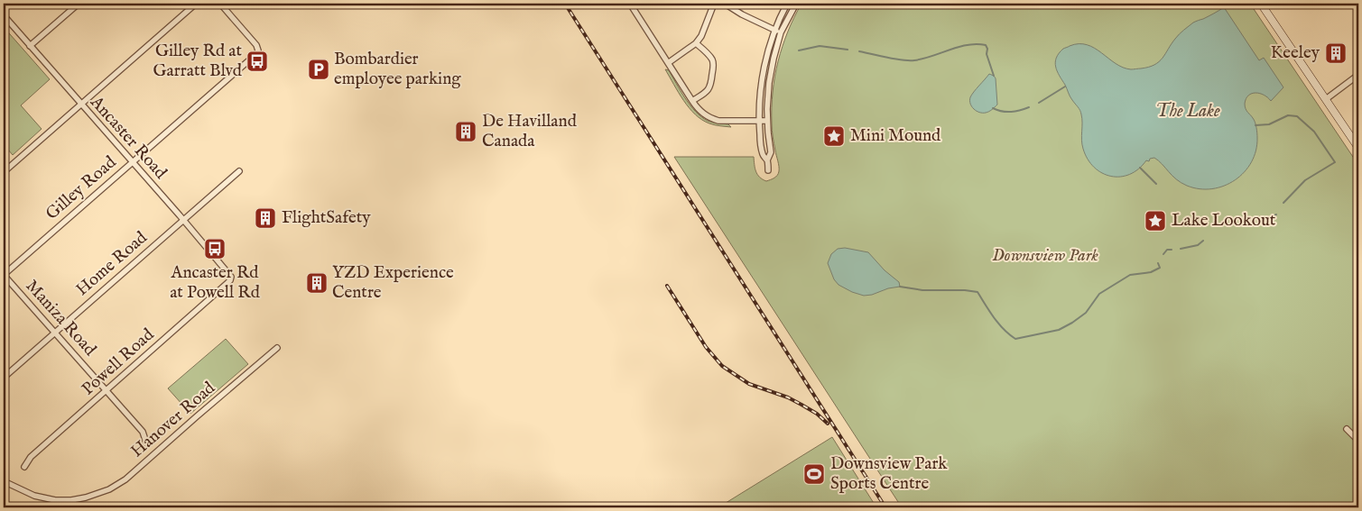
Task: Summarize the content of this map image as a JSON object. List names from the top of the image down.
{
  "streets": {
    "street": [
      "Ancaster Road",
      "Gilley Road",
      "Home Road",
      "Maniza Road",
      "Powell Road",
      "Hanover Road"
    ]
  },
  "crossings": [
    ["Ancaster Road", "Gilley Road"],
    ["Ancaster Road", "Home Road"],
    ["Ancaster Road", "Powell Road"],
    ["Gilley Road", "Maniza Road"],
    ["Home Road", "Maniza Road"],
    ["Maniza Road", "Powell Road"]
  ],
  "water": ["The Lake"],
  "parks": ["Downsview Park"],
  "places": {
    "building": [
      "Keeley",
      "De Havilland Canada",
      "FlightSafety",
      "YZD Experience Centre"
    ],
    "bus stop": ["Gilley Rd at Garratt Blvd", "Ancaster Rd at Powell Rd"],
    "parking": ["Bombardier employee parking"],
    "place": ["Mini Mound", "Lake Lookout"],
    "sports": ["Downsview Park Sports Centre"]
  }
}
